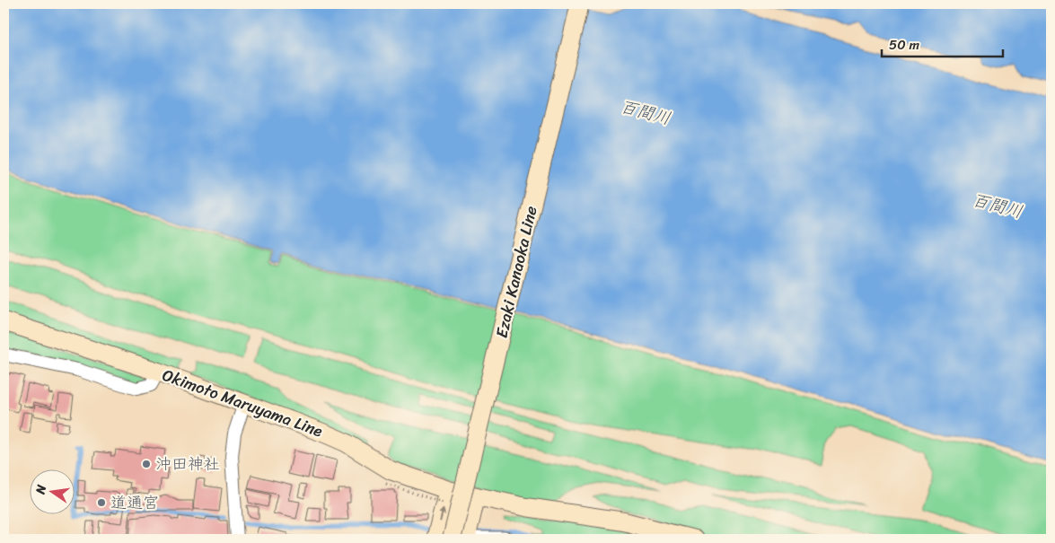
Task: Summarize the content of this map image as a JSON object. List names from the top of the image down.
{
  "streets": {
    "main road": ["Ezaki Kanaoka Line", "Okimoto Maruyama Line"]
  },
  "water": ["百間川"],
  "places": ["沖田神社", "道通宮"],
  "scale_bar": "50 m",
  "north": "left"
}
